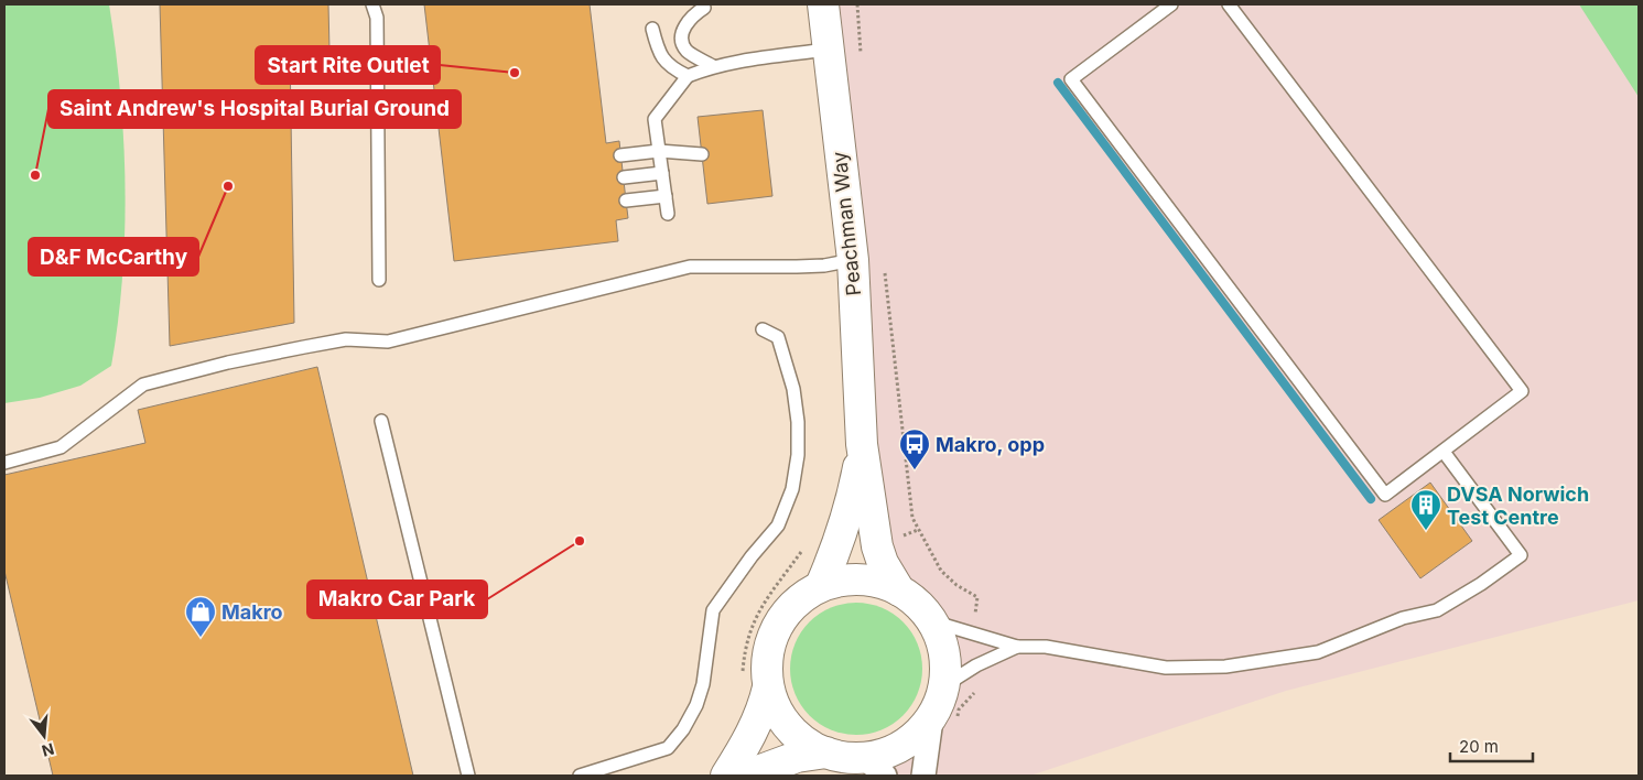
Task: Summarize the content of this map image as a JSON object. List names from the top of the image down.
{
  "streets": {
    "street": ["Peachman Way"]
  },
  "places": {
    "other": [
      "Start Rite Outlet",
      "Saint Andrew's Hospital Burial Ground",
      "D&F McCarthy",
      "Makro Car Park"
    ],
    "bus stop": ["Makro, opp"],
    "building": ["DVSA Norwich Test Centre"],
    "shop": ["Makro"]
  },
  "scale_bar": "20 m",
  "north": "bottom"
}
